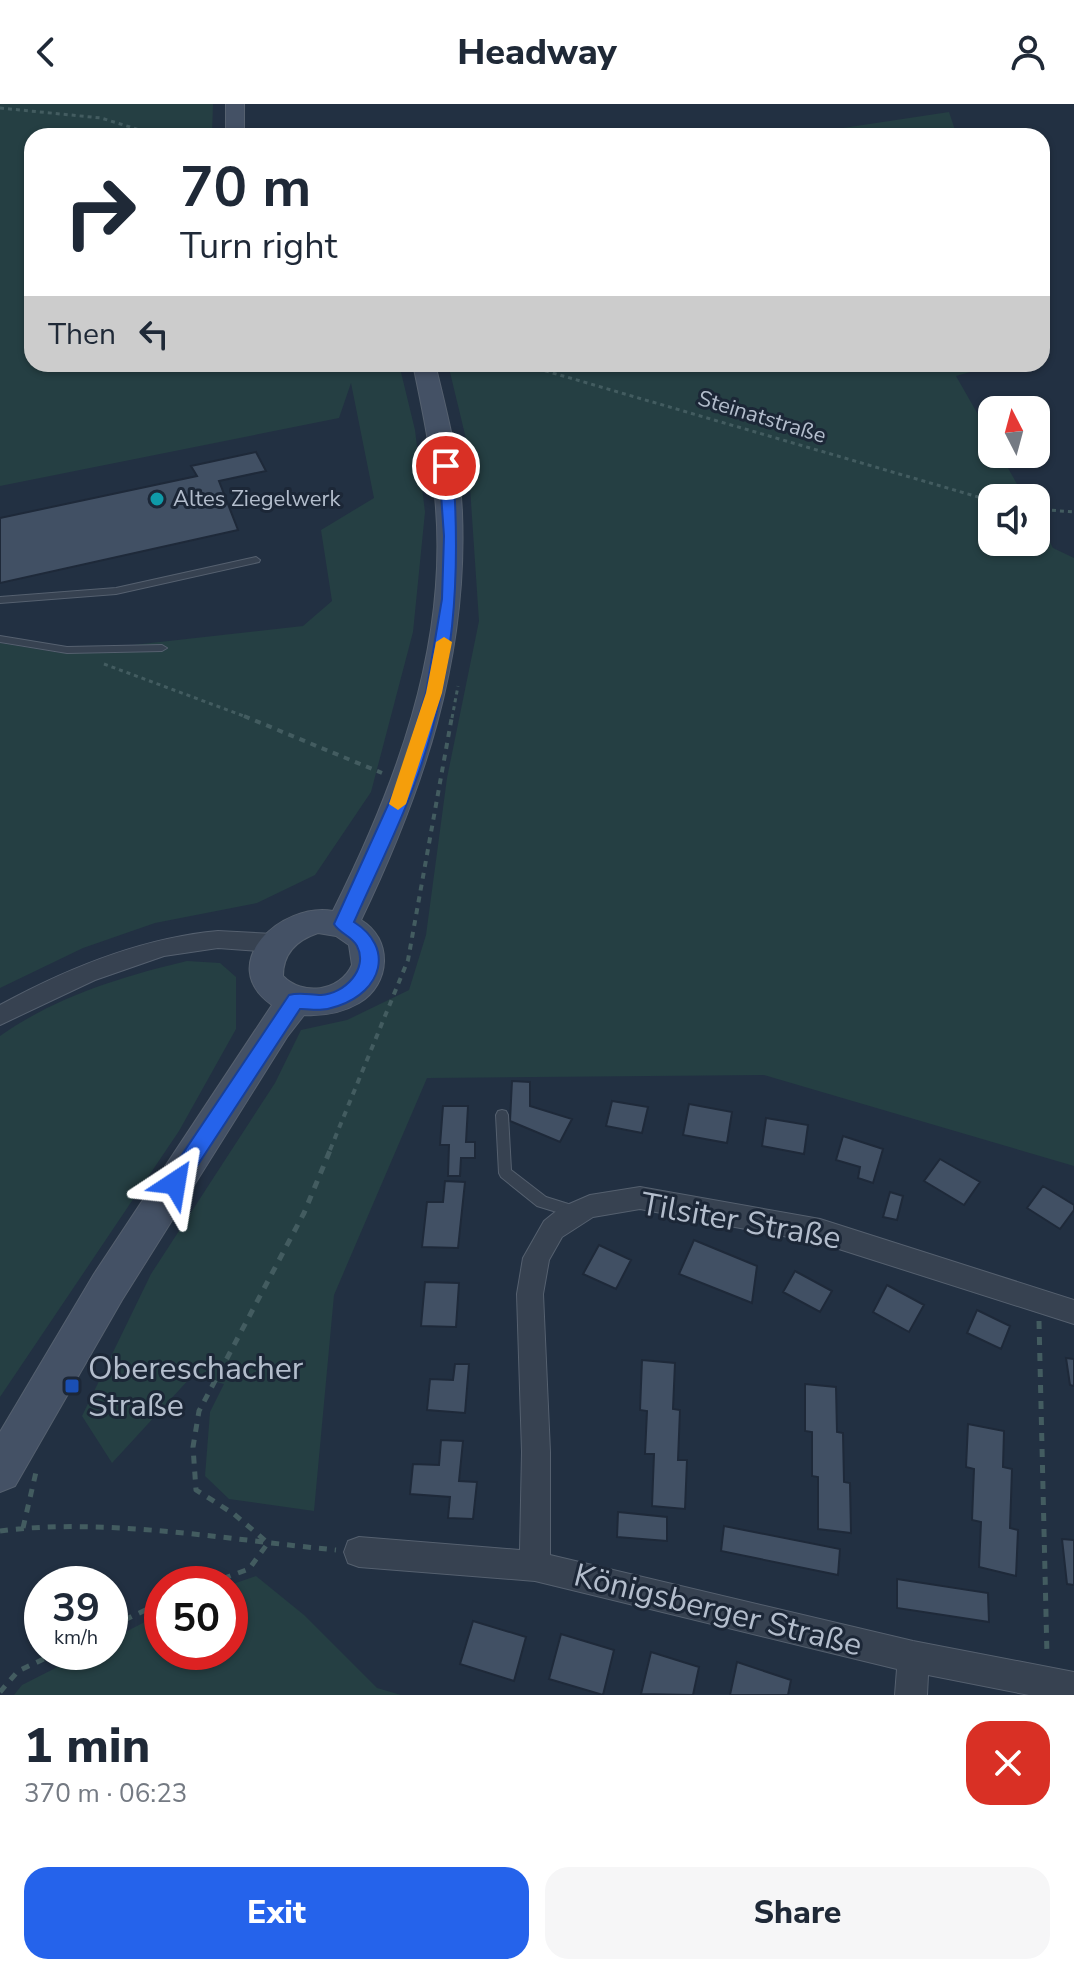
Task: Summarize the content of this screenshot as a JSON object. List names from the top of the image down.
{
  "streets": {
    "street": ["Tilsiter Straße", "Königsberger Straße"],
    "path": ["Steinatstraße"]
  },
  "crossings": [
    ["Tilsiter Straße", "Königsberger Straße"]
  ],
  "places": {
    "other": ["Altes Ziegelwerk"],
    "transit": ["Obereschacher Straße"]
  },
  "north": "top",
  "page": {
    "header": "Headway",
    "turn": ["70 m", "Turn right"],
    "then": "Then",
    "speed": "39 km/h",
    "limit": "50",
    "heading": ["1 min", "370 m · 06:23"],
    "buttons": ["Exit", "Share"]
  }
}
